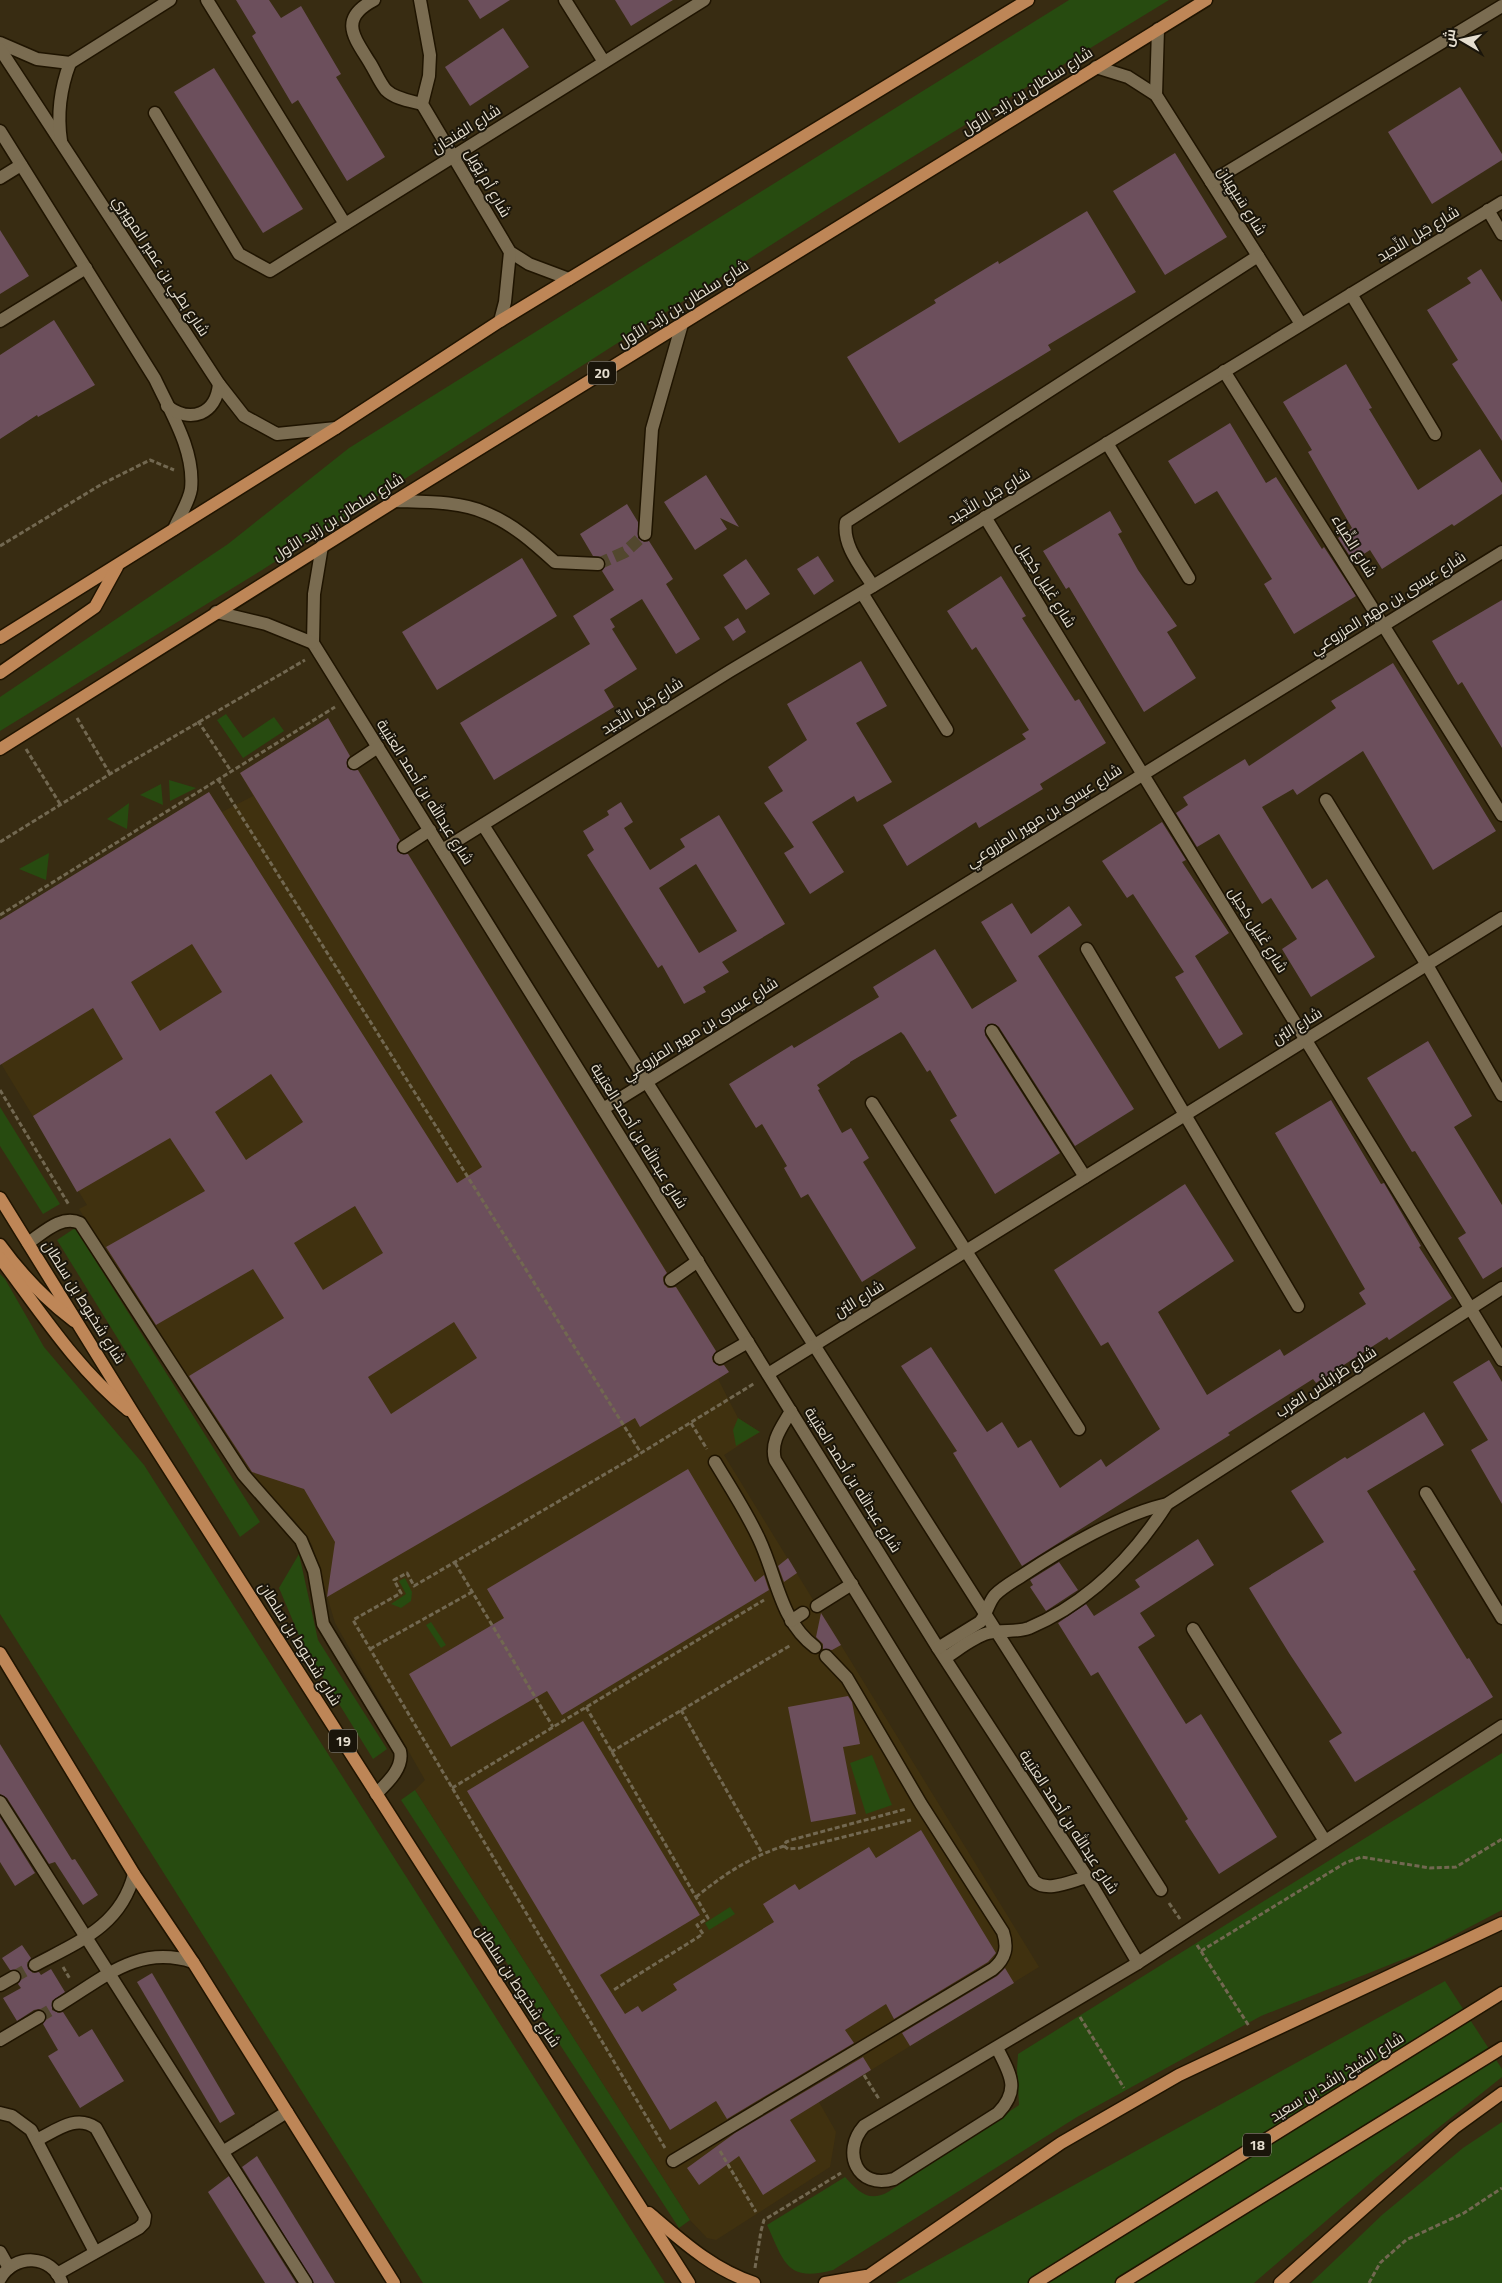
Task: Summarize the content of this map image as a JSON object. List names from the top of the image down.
{
  "streets": {
    "main road": [
      "شارع سلطان بن زايد الأول",
      "20",
      "شارع شخبوط بن سلطان",
      "19",
      "شارع الشيخ راشد بن سعيد",
      "18"
    ],
    "street": [
      "شارع الفِنجان",
      "شارع أم يُوَيل",
      "شارع سَيهِيان",
      "شارع جَبل النِّجيد",
      "شارع بطي بن عمير المهيري",
      "شارع الضِّياء",
      "شارع غَلِيل كِحِيل",
      "شارع عيسى بن مهير المزروعي",
      "شارع عبدالله بن أحمد العتيبة",
      "شارع البُن",
      "شارع طَرابلُس الغرب"
    ]
  },
  "crossings": [
    ["شارع سلطان بن زايد الأول", "شارع سَيهِيان"],
    ["شارع الفِنجان", "شارع أم يُوَيل"],
    ["شارع سَيهِيان", "شارع جَبل النِّجيد"],
    ["شارع جَبل النِّجيد", "شارع الضِّياء"],
    ["شارع جَبل النِّجيد", "شارع غَلِيل كِحِيل"],
    ["شارع جَبل النِّجيد", "شارع عبدالله بن أحمد العتيبة"],
    ["شارع الضِّياء", "شارع عيسى بن مهير المزروعي"],
    ["شارع غَلِيل كِحِيل", "شارع عيسى بن مهير المزروعي"],
    ["شارع غَلِيل كِحِيل", "شارع البُن"],
    ["شارع غَلِيل كِحِيل", "شارع طَرابلُس الغرب"],
    ["شارع عيسى بن مهير المزروعي", "شارع عبدالله بن أحمد العتيبة"],
    ["شارع عبدالله بن أحمد العتيبة", "شارع البُن"],
    ["شارع عبدالله بن أحمد العتيبة", "شارع طَرابلُس الغرب"]
  ],
  "north": "left"
}
